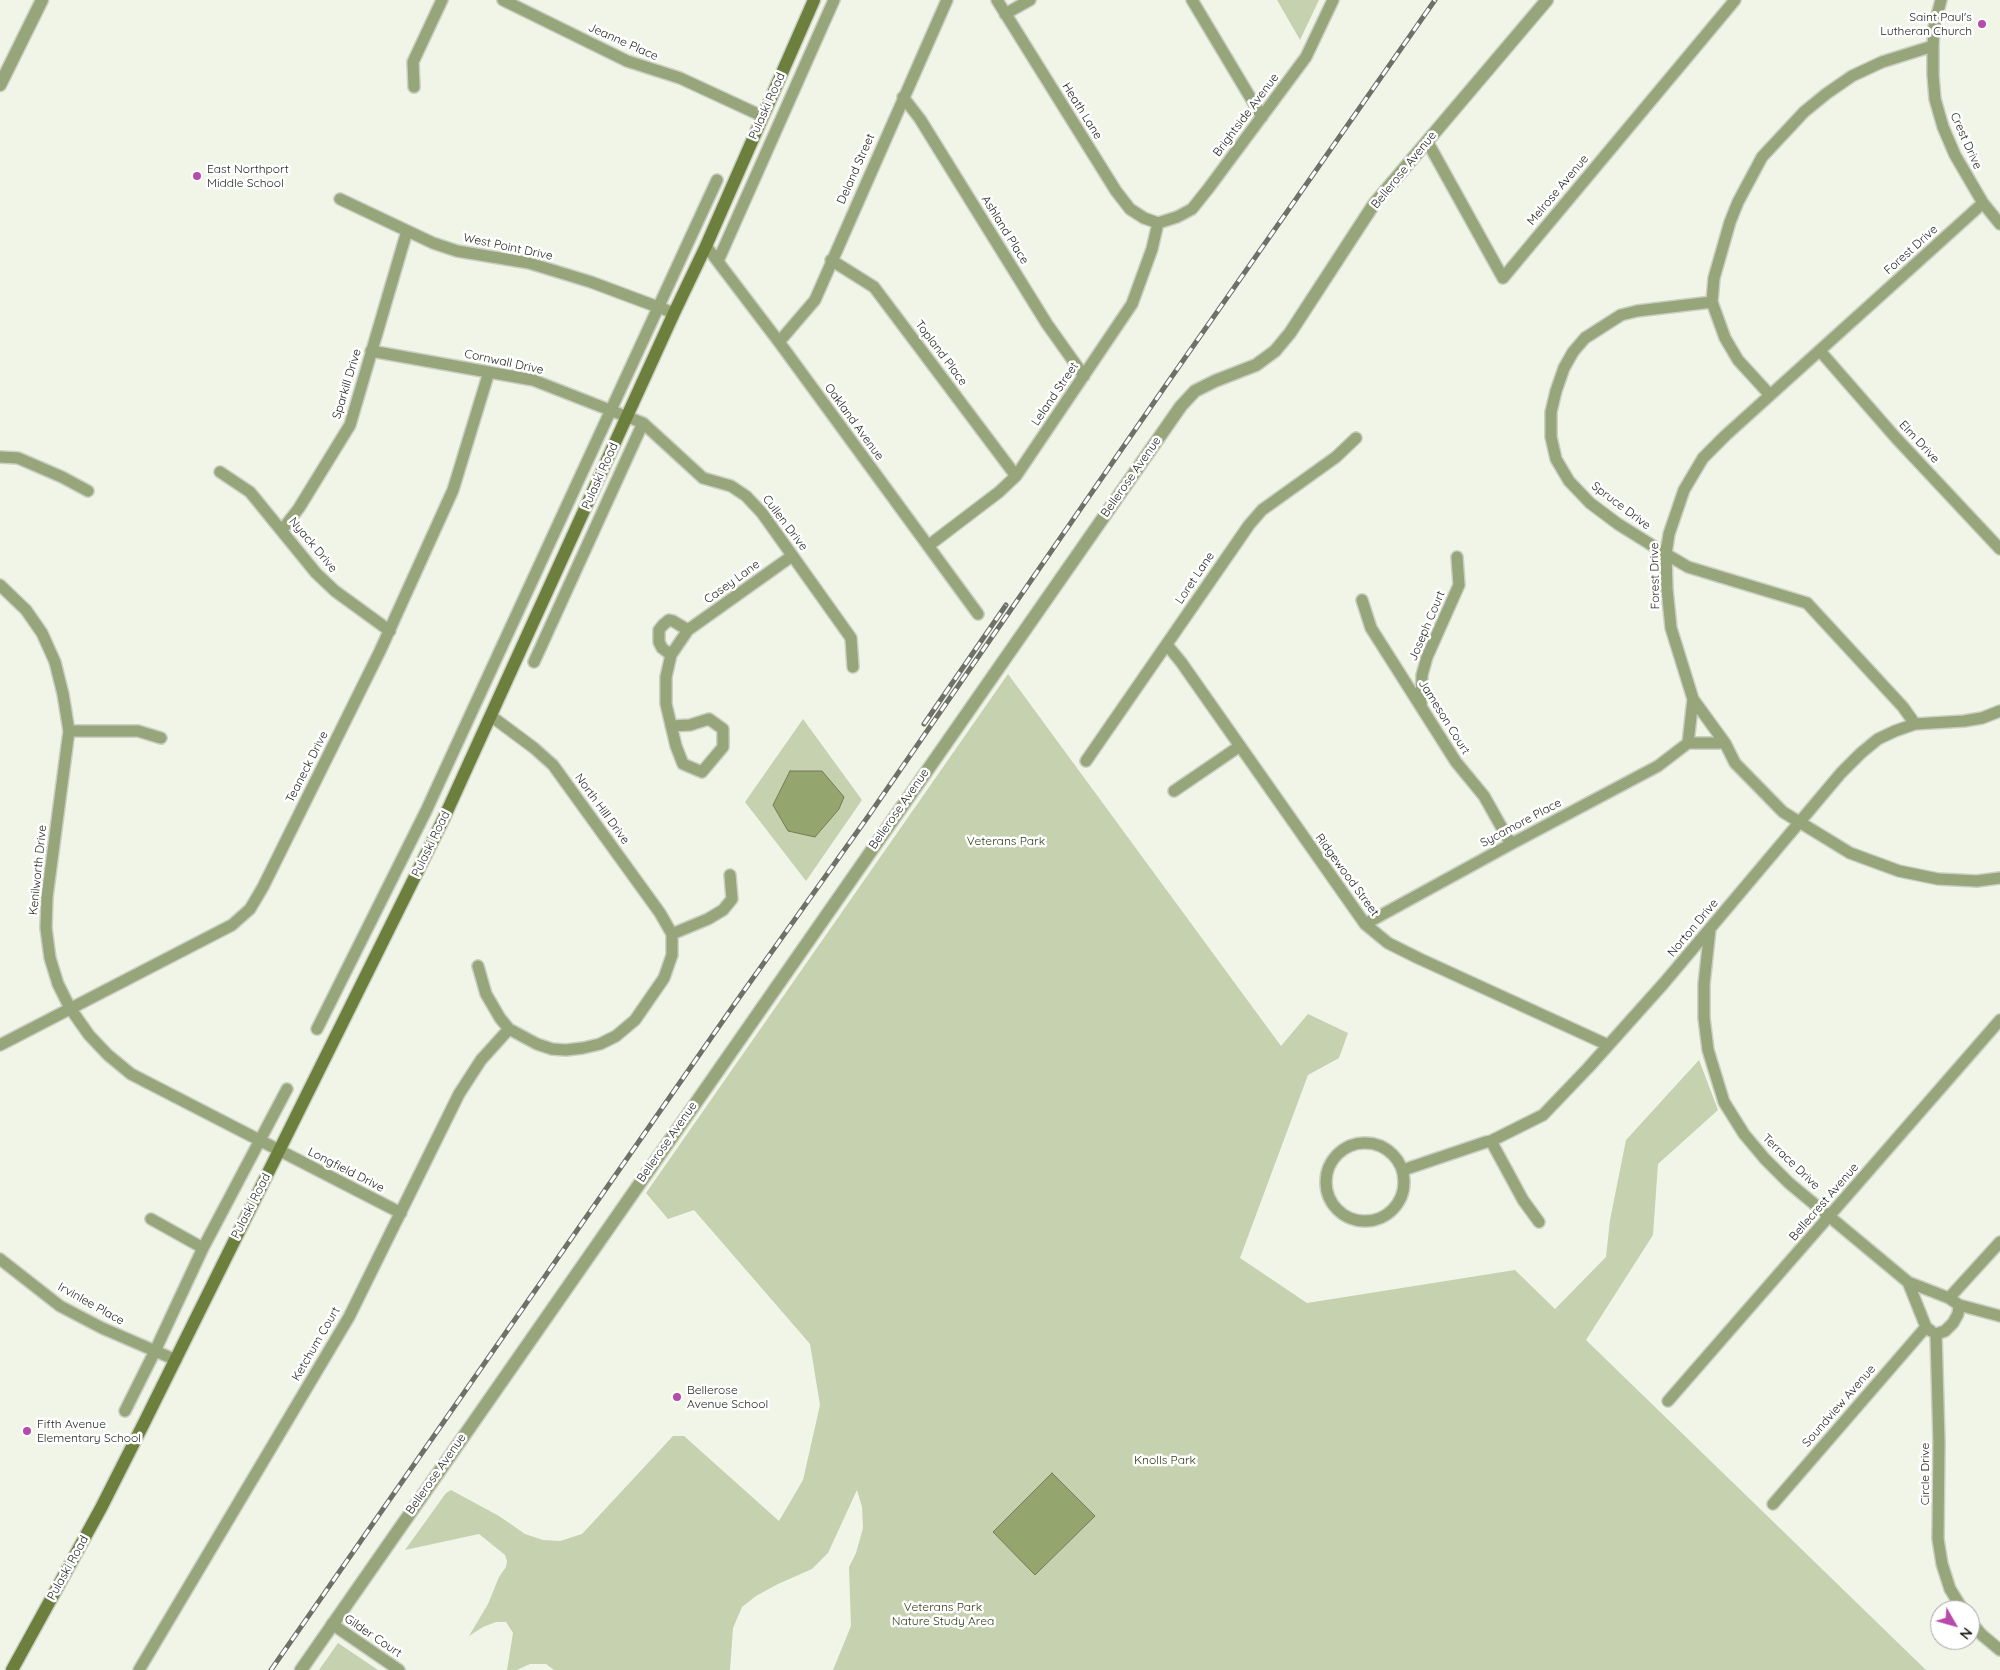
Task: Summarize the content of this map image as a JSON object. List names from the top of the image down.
{
  "streets": {
    "main road": ["Pulaski Road"],
    "street": [
      "Jeanne Place",
      "Heath Lane",
      "Brightside Avenue",
      "Crest Drive",
      "Deland Street",
      "Bellerose Avenue",
      "Melrose Avenue",
      "Ashland Place",
      "West Point Drive",
      "Forest Drive",
      "Topland Place",
      "Cornwall Drive",
      "Sparkill Drive",
      "Leland Street",
      "Oakland Avenue",
      "Elm Drive",
      "Spruce Drive",
      "Cullen Drive",
      "Nyack Drive",
      "Loret Lane",
      "Casey Lane",
      "Joseph Court",
      "Jameson Court",
      "Teaneck Drive",
      "North Hill Drive",
      "Sycamore Place",
      "Kenilworth Drive",
      "Ridgewood Street",
      "Norton Drive",
      "Terrace Drive",
      "Longfield Drive",
      "Bellecrest Avenue",
      "Irvinlee Place",
      "Ketchum Court",
      "Soundview Avenue",
      "Circle Drive",
      "Gilder Court"
    ]
  },
  "crossings": [
    ["Jeanne Place", "Pulaski Road"],
    ["Pulaski Road", "West Point Drive"],
    ["Pulaski Road", "Cornwall Drive"],
    ["Pulaski Road", "Oakland Avenue"],
    ["Pulaski Road", "Cullen Drive"],
    ["Pulaski Road", "North Hill Drive"],
    ["Pulaski Road", "Kenilworth Drive"],
    ["Pulaski Road", "Longfield Drive"],
    ["Pulaski Road", "Irvinlee Place"],
    ["Heath Lane", "Brightside Avenue"],
    ["Heath Lane", "Leland Street"],
    ["Brightside Avenue", "Leland Street"],
    ["Crest Drive", "Forest Drive"],
    ["Deland Street", "Ashland Place"],
    ["Deland Street", "Topland Place"],
    ["Deland Street", "Oakland Avenue"],
    ["Bellerose Avenue", "Melrose Avenue"],
    ["Bellerose Avenue", "Gilder Court"],
    ["Ashland Place", "Leland Street"],
    ["West Point Drive", "Sparkill Drive"],
    ["Forest Drive", "Elm Drive"],
    ["Forest Drive", "Spruce Drive"],
    ["Forest Drive", "Norton Drive"],
    ["Topland Place", "Leland Street"],
    ["Cornwall Drive", "Sparkill Drive"],
    ["Cornwall Drive", "Cullen Drive"],
    ["Cornwall Drive", "Teaneck Drive"],
    ["Sparkill Drive", "Nyack Drive"],
    ["Leland Street", "Oakland Avenue"],
    ["Spruce Drive", "Norton Drive"],
    ["Cullen Drive", "Casey Lane"],
    ["Nyack Drive", "Teaneck Drive"],
    ["Loret Lane", "Ridgewood Street"],
    ["Joseph Court", "Jameson Court"],
    ["Jameson Court", "Sycamore Place"],
    ["Teaneck Drive", "Kenilworth Drive"],
    ["Sycamore Place", "Ridgewood Street"],
    ["Kenilworth Drive", "Longfield Drive"],
    ["Ridgewood Street", "Norton Drive"],
    ["Norton Drive", "Terrace Drive"],
    ["Terrace Drive", "Bellecrest Avenue"],
    ["Longfield Drive", "Ketchum Court"]
  ],
  "parks": ["Veterans Park", "Knolls Park", "Veterans Park Nature Study Area"],
  "places": [
    "Saint Paul's Lutheran Church",
    "East Northport Middle School",
    "Bellerose Avenue School",
    "Fifth Avenue Elementary School"
  ],
  "north": "bottom right"
}
